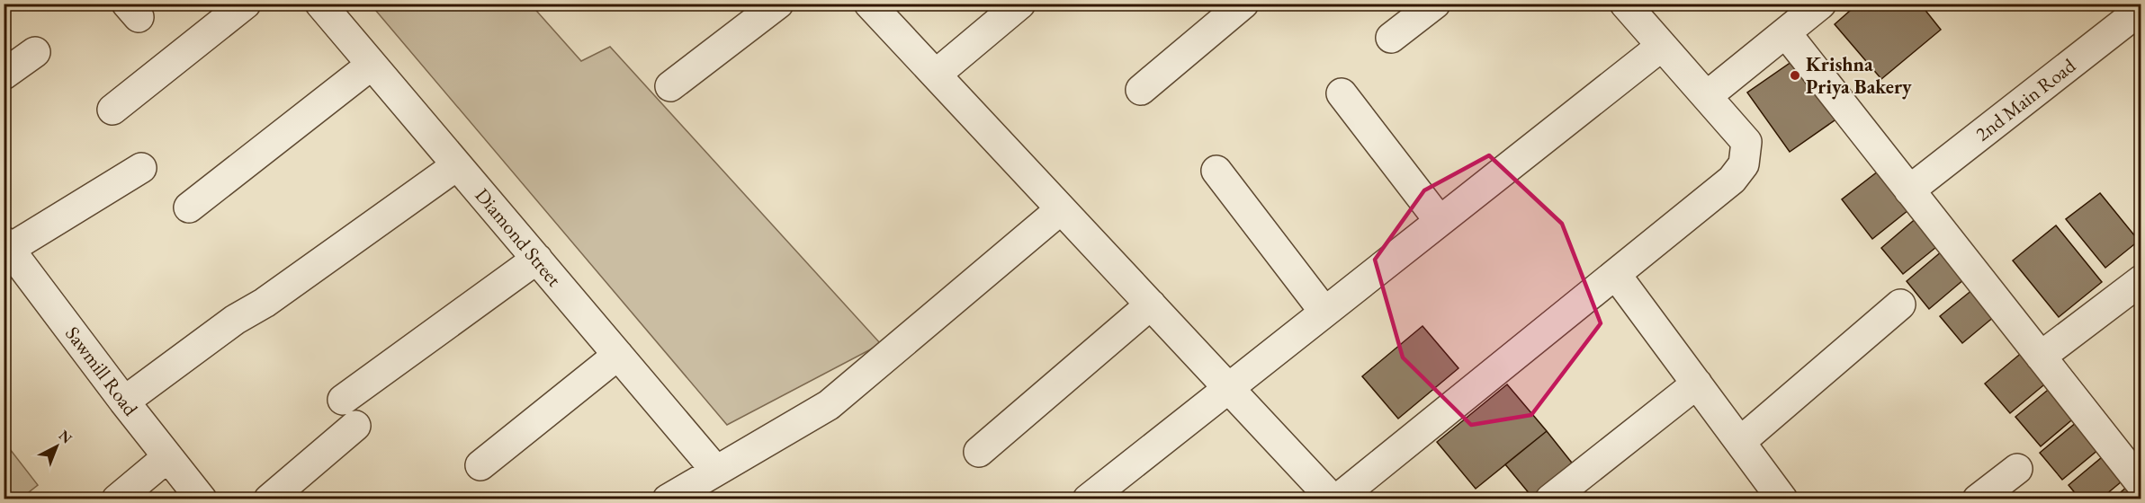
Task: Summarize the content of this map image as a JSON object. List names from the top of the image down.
{
  "streets": {
    "street": ["2nd Main Road", "Diamond Street", "Sawmill Road"]
  },
  "places": ["Krishna Priya Bakery"],
  "north": "top right"
}
